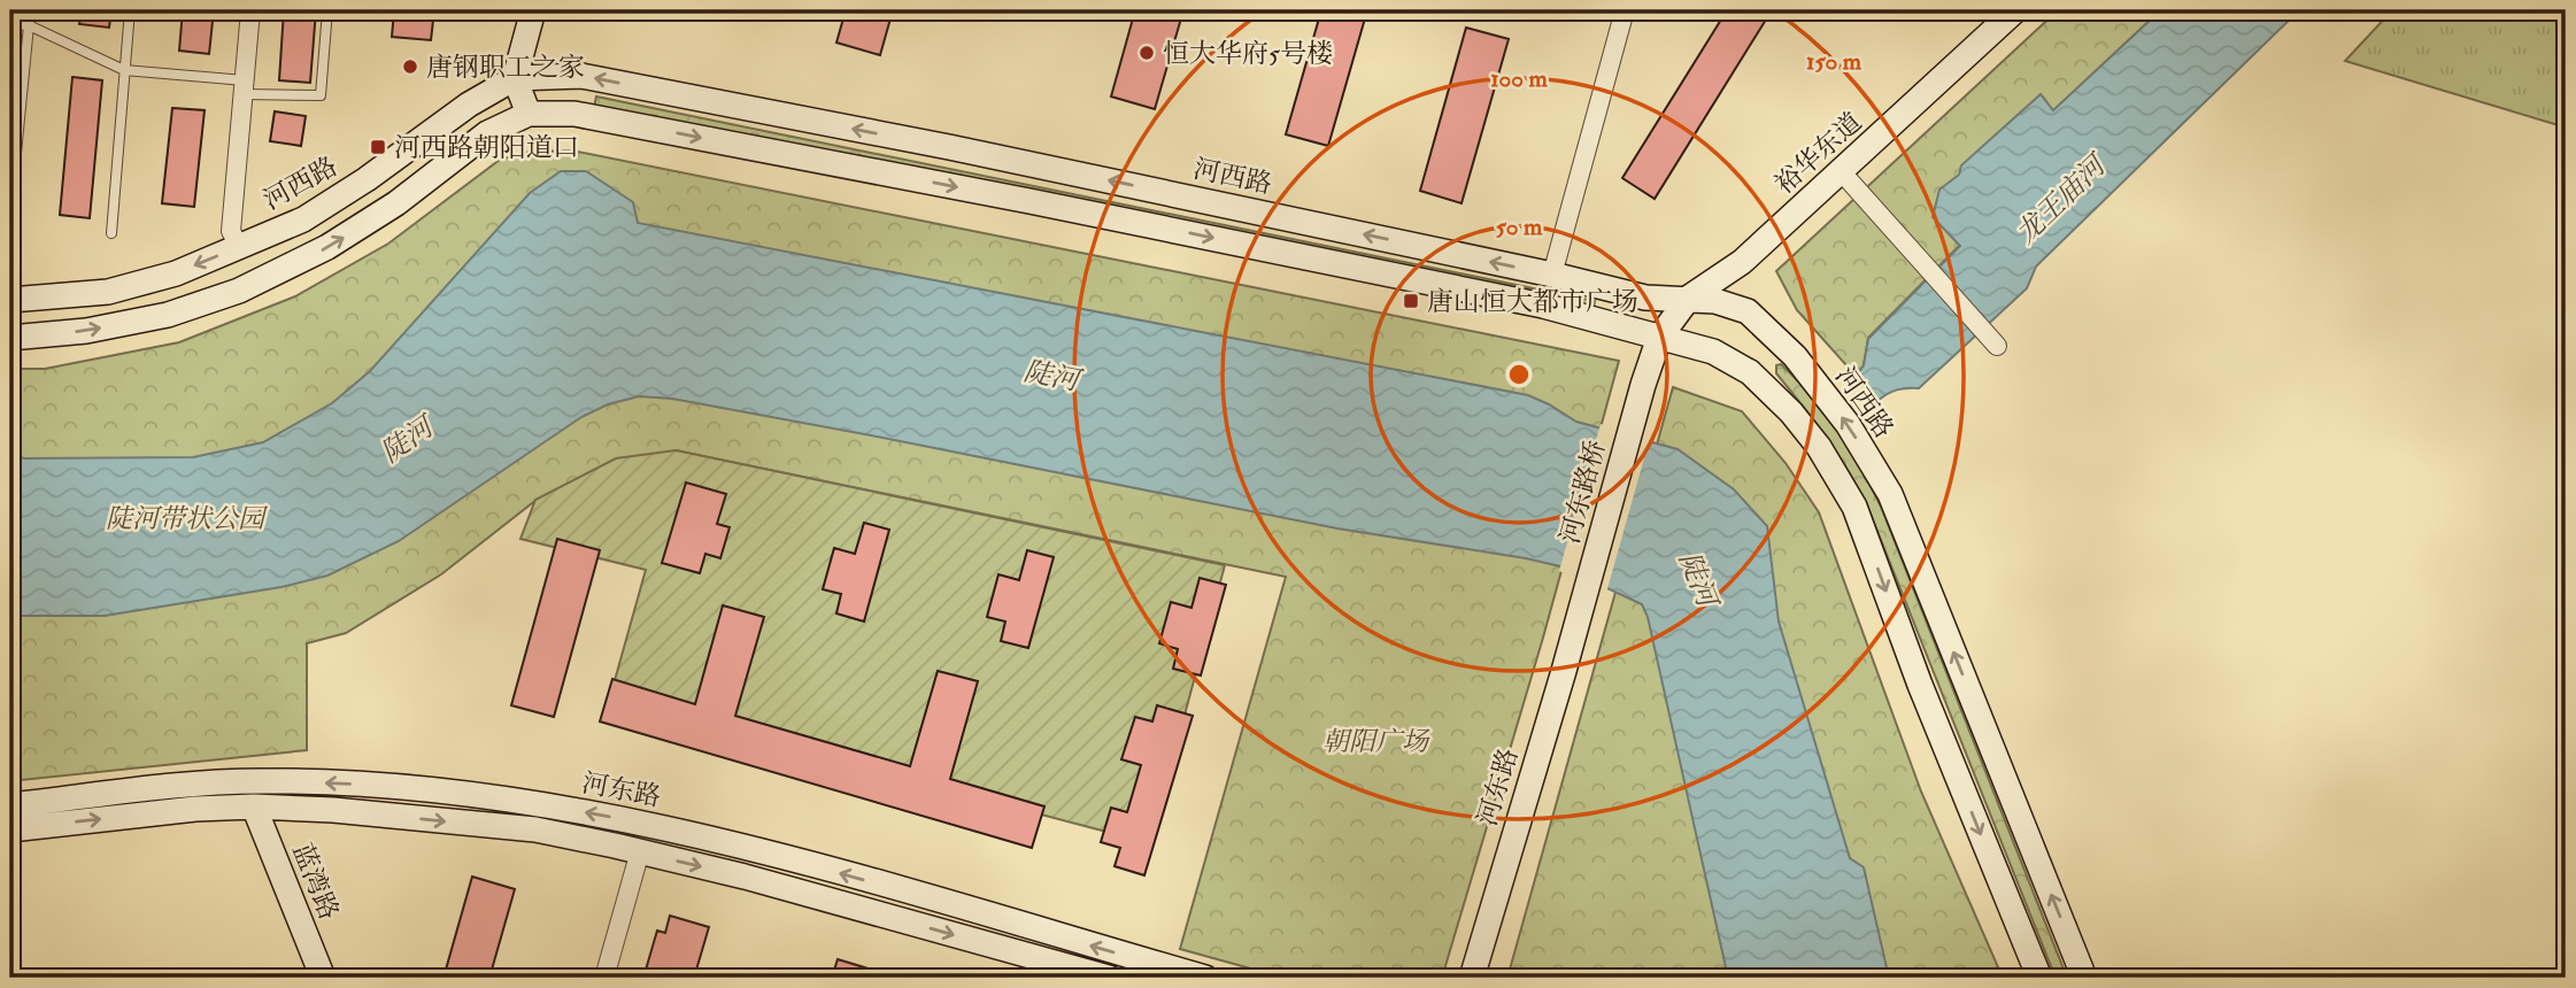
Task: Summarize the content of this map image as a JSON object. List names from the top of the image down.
{
  "streets": {
    "main road": [
      "裕华东道",
      "河西路",
      "河东路桥",
      "河东路",
      "蓝湾路"
    ]
  },
  "crossings": [
    ["裕华东道", "河西路"],
    ["裕华东道", "河东路桥"],
    ["河西路", "河东路桥"],
    ["河东路桥", "河东路"]
  ],
  "water": ["龙王庙河", "陡河"],
  "parks": ["陡河带状公园", "朝阳广场"],
  "places": {
    "other": ["恒大华府5号楼", "唐钢职工之家"],
    "transit": ["河西路朝阳道口", "唐山恒大都市广场"]
  },
  "rings": ["150 m", "100 m", "50 m"]
}
